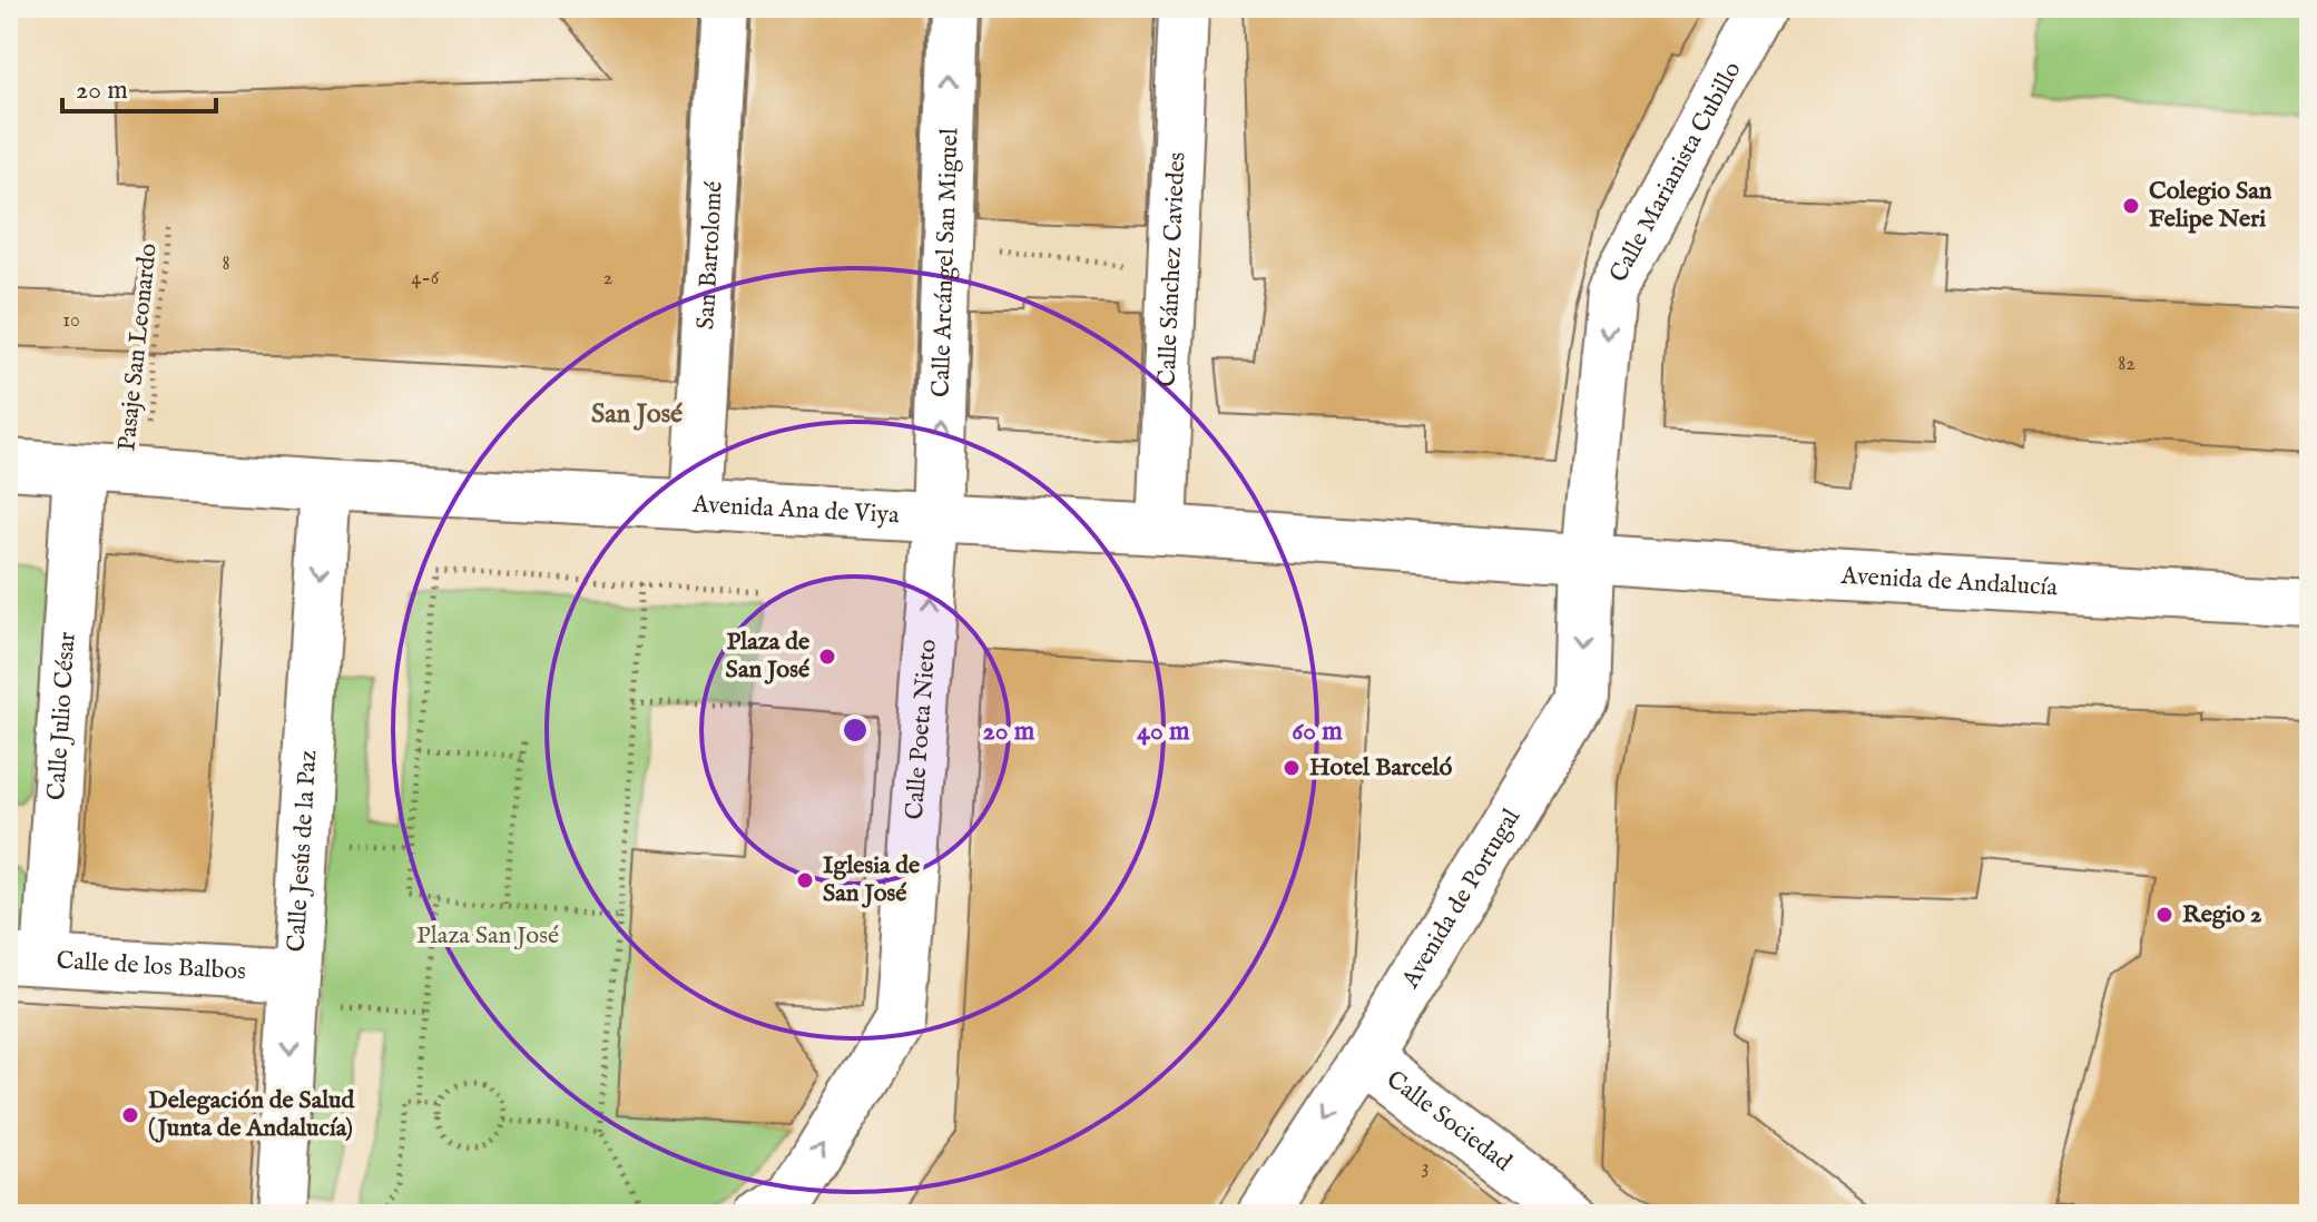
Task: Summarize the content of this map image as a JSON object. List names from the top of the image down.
{
  "streets": {
    "street": [
      "Calle Marianista Cubillo",
      "San Bartolomé",
      "Calle Arcángel San Miguel",
      "Calle Sánchez Caviedes",
      "Avenida Ana de Viya",
      "Avenida de Andalucía",
      "Calle Julio César",
      "Calle Poeta Nieto",
      "Calle Jesús de la Paz",
      "Avenida de Portugal",
      "Calle de los Balbos",
      "Calle Sociedad"
    ],
    "path": ["Pasaje San Leonardo"]
  },
  "crossings": [
    ["Calle Marianista Cubillo", "Avenida Ana de Viya"],
    ["Calle Marianista Cubillo", "Avenida de Andalucía"],
    ["Calle Marianista Cubillo", "Avenida de Portugal"],
    ["San Bartolomé", "Avenida Ana de Viya"],
    ["Calle Arcángel San Miguel", "Avenida Ana de Viya"],
    ["Calle Arcángel San Miguel", "Calle Poeta Nieto"],
    ["Calle Sánchez Caviedes", "Avenida Ana de Viya"],
    ["Pasaje San Leonardo", "Avenida Ana de Viya"],
    ["Avenida Ana de Viya", "Avenida de Andalucía"],
    ["Avenida Ana de Viya", "Calle Julio César"],
    ["Avenida Ana de Viya", "Calle Poeta Nieto"],
    ["Avenida Ana de Viya", "Calle Jesús de la Paz"],
    ["Avenida Ana de Viya", "Avenida de Portugal"],
    ["Avenida de Andalucía", "Avenida de Portugal"],
    ["Calle Julio César", "Calle de los Balbos"],
    ["Calle Jesús de la Paz", "Calle de los Balbos"],
    ["Avenida de Portugal", "Calle Sociedad"]
  ],
  "one_way": [
    "Calle Marianista Cubillo",
    "Calle Arcángel San Miguel",
    "Calle Poeta Nieto",
    "Calle Jesús de la Paz",
    "Avenida de Portugal"
  ],
  "districts": ["San José"],
  "parks": ["Plaza San José"],
  "places": [
    "Colegio San Felipe Neri",
    "Plaza de San José",
    "Hotel Barceló",
    "Iglesia de San José",
    "Regio 2",
    "Delegación de Salud (Junta de Andalucía)"
  ],
  "house_numbers": [
    "8",
    "4-6",
    "2",
    "10",
    "82",
    "3"
  ],
  "scale_bar": "20 m",
  "rings": ["20 m", "40 m", "60 m"]
}
